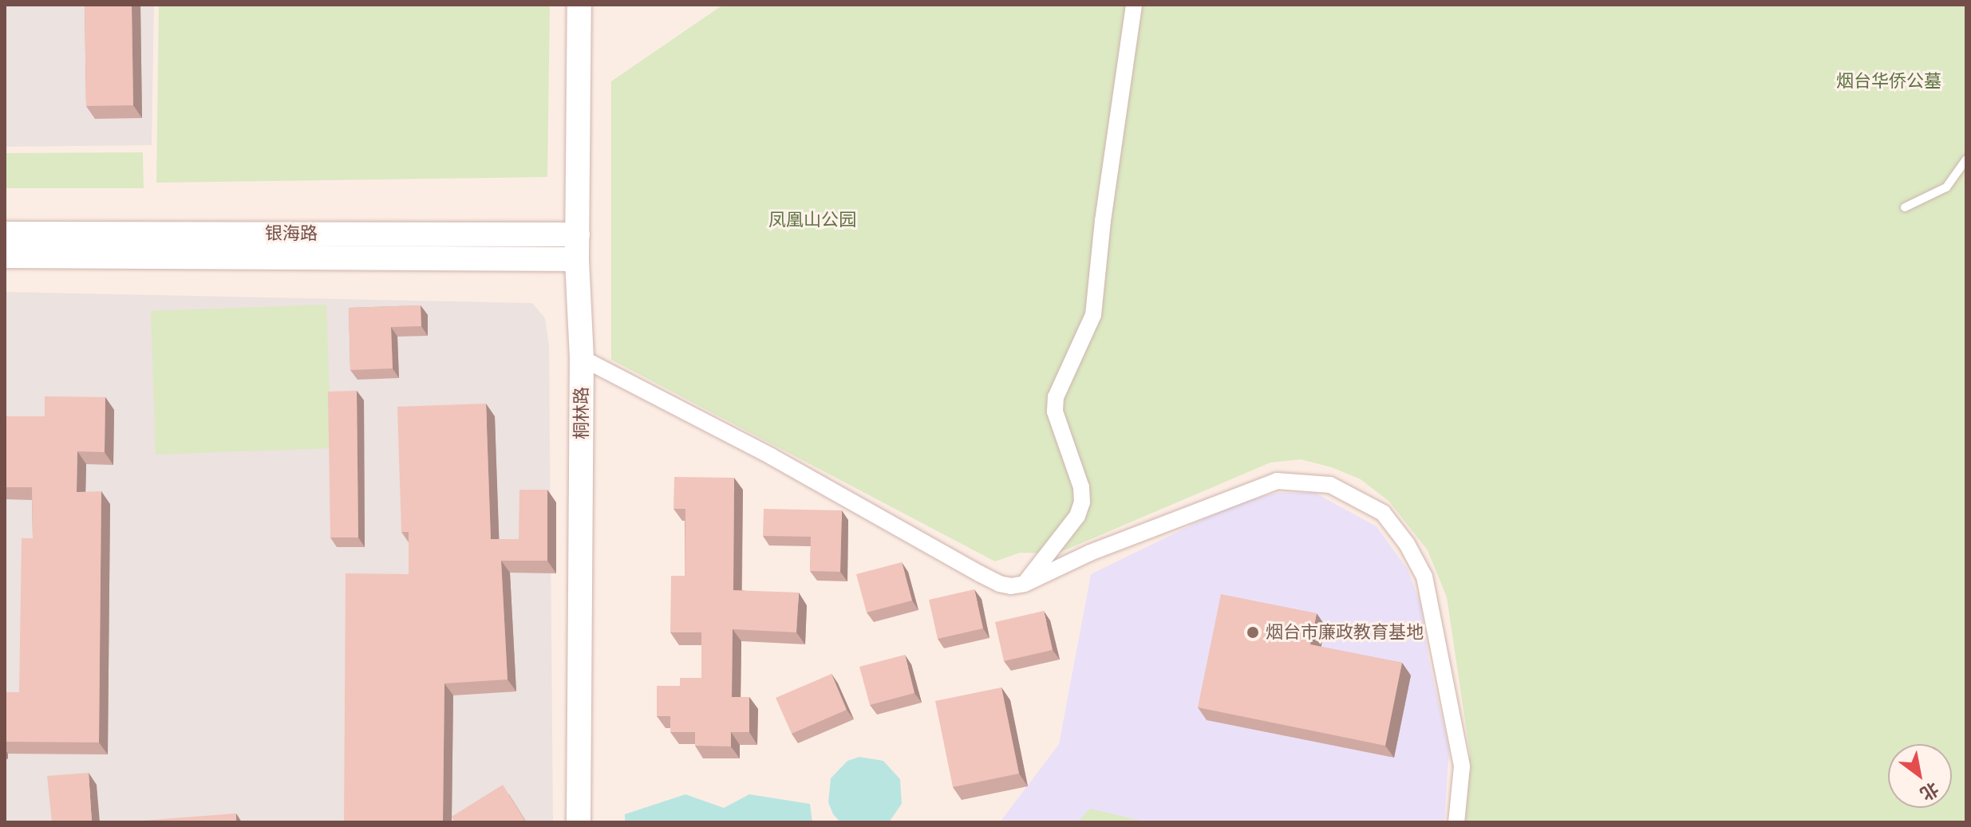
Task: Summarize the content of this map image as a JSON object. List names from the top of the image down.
{
  "streets": {
    "main road": ["银海路", "桐林路"]
  },
  "crossings": [
    ["银海路", "桐林路"]
  ],
  "parks": ["烟台华侨公墓", "凤凰山公园"],
  "places": ["烟台市廉政教育基地"],
  "north": "bottom right"
}
